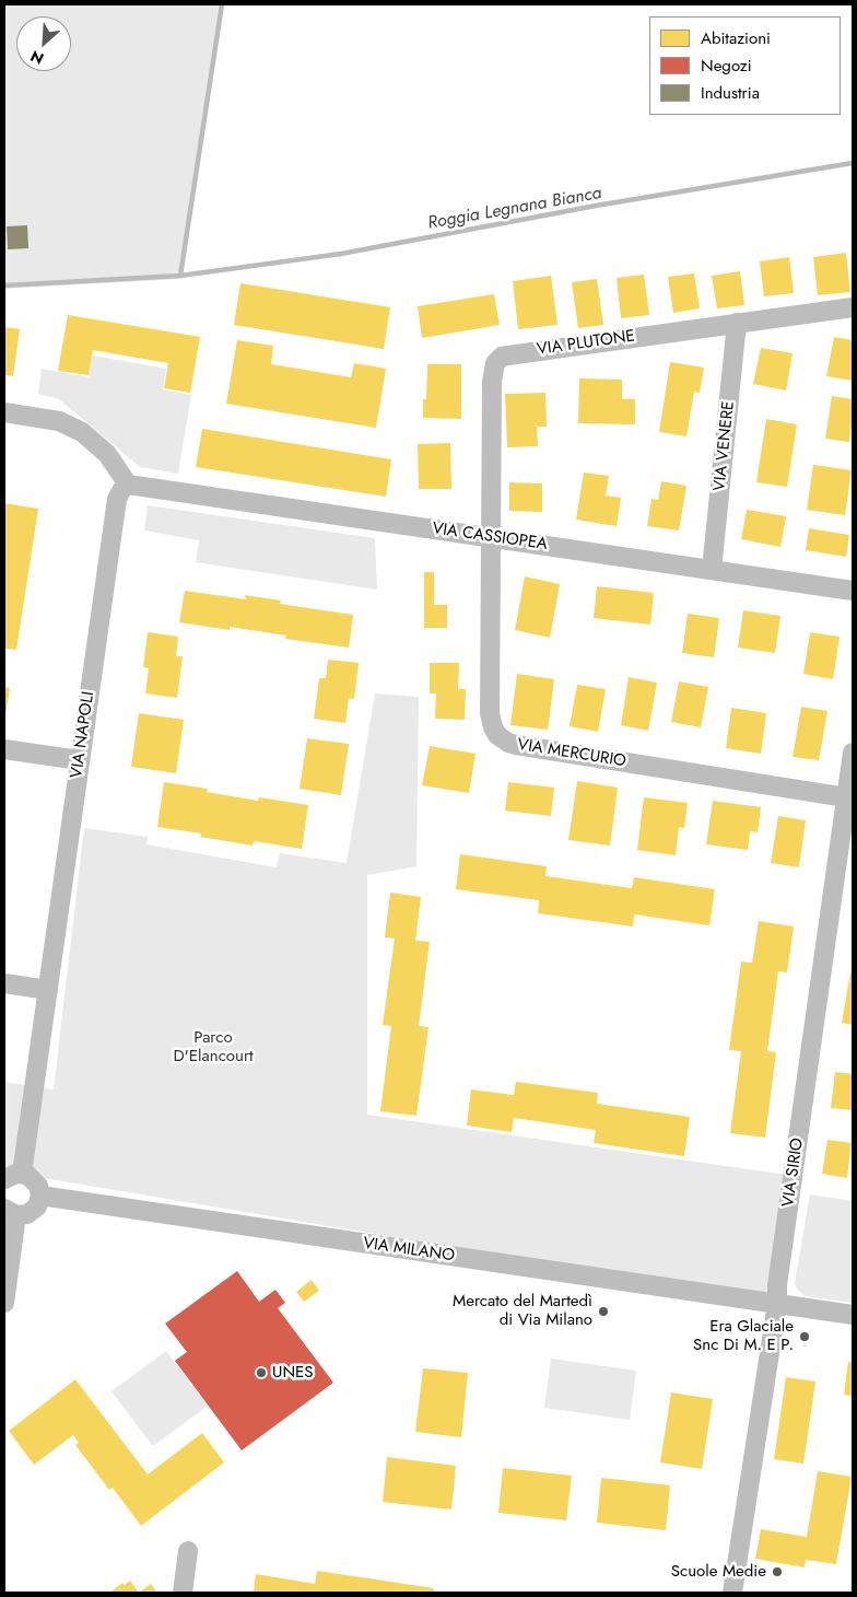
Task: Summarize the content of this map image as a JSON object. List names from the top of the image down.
{
  "streets": {
    "street": [
      "VIA PLUTONE",
      "VIA VENERE",
      "VIA CASSIOPEA",
      "VIA NAPOLI",
      "VIA MERCURIO",
      "VIA SIRIO",
      "VIA MILANO"
    ]
  },
  "crossings": [
    ["VIA PLUTONE", "VIA VENERE"],
    ["VIA PLUTONE", "VIA CASSIOPEA"],
    ["VIA PLUTONE", "VIA MERCURIO"],
    ["VIA VENERE", "VIA CASSIOPEA"],
    ["VIA CASSIOPEA", "VIA NAPOLI"],
    ["VIA CASSIOPEA", "VIA MERCURIO"],
    ["VIA MERCURIO", "VIA SIRIO"],
    ["VIA SIRIO", "VIA MILANO"]
  ],
  "water": ["Roggia Legnana Bianca"],
  "parks": ["Parco D'Elancourt"],
  "places": [
    "Mercato del Martedì di Via Milano",
    "Era Glaciale Snc Di M. E P.",
    "UNES",
    "Scuole Medie"
  ],
  "legend": ["Abitazioni", "Negozi", "Industria"],
  "north": "bottom left"
}
